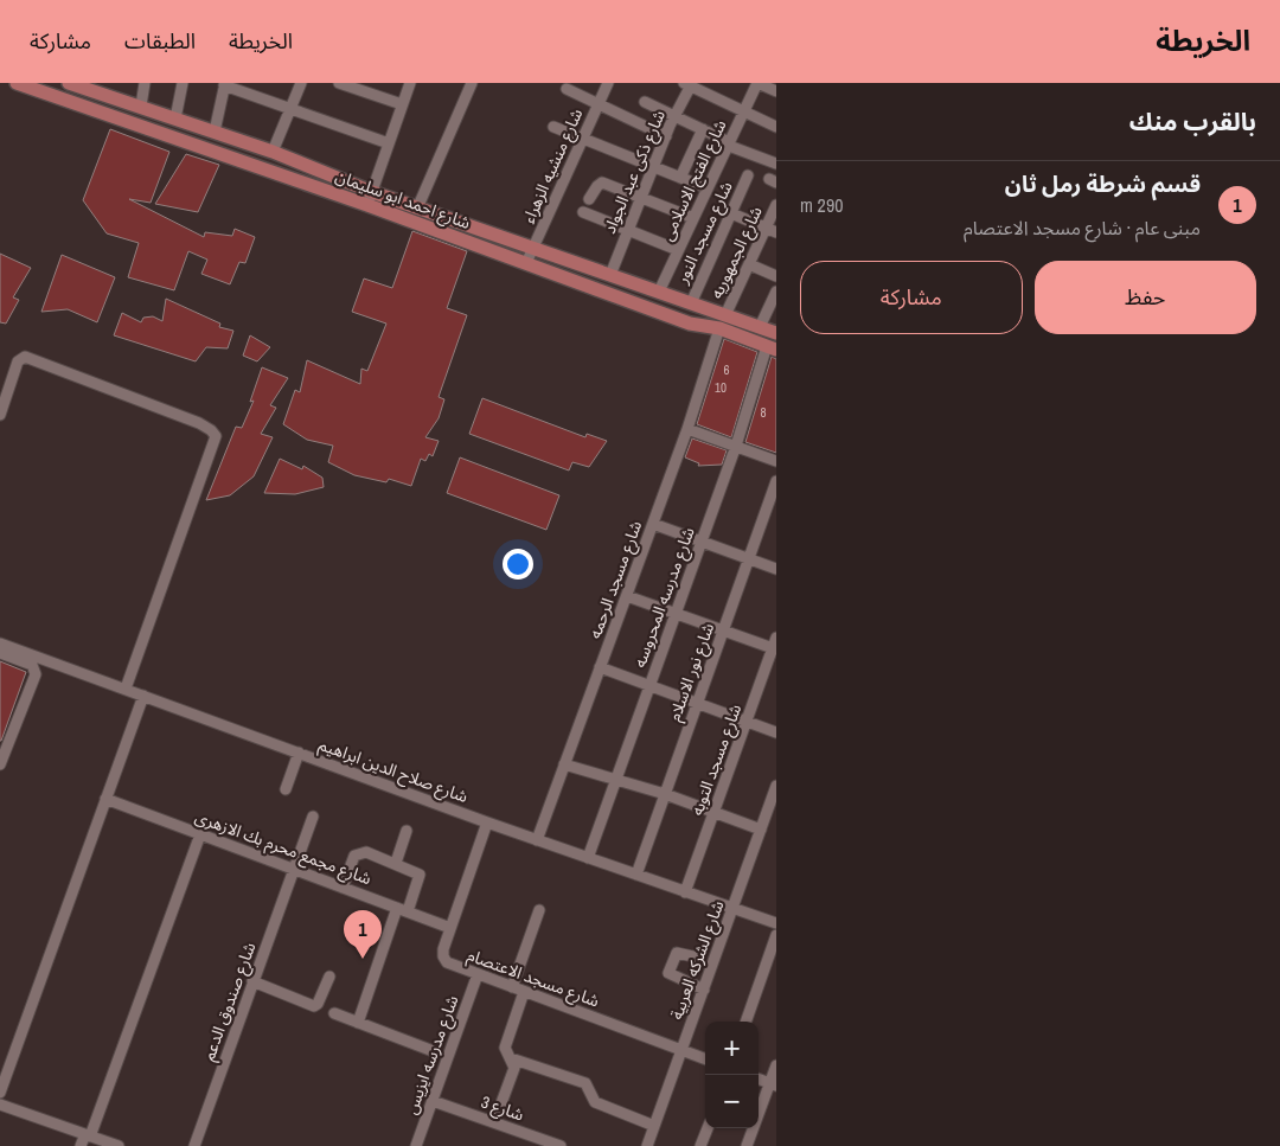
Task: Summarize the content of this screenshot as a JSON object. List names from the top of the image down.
{
  "streets": {
    "main road": ["شارع احمد ابو سليمان"],
    "street": [
      "شارع منشيه الزهراء",
      "شارع ذكى عبد الجواد",
      "شارع الفتح الاسلامى",
      "شارع مسجد النور",
      "شارع الجمهوريه",
      "شارع مسجد الرحمه",
      "شارع مدرسه المحروسه",
      "شارع نور الاسلام",
      "شارع مسجد التوبه",
      "شارع صلاح الدين ابراهيم",
      "شارع مجمع محرم بك الازهرى",
      "شارع الشركه العربية",
      "شارع مسجد الاعتصام",
      "شارع صندوق الدعم",
      "شارع مدرسه ايزيس",
      "شارع 3"
    ]
  },
  "crossings": [
    ["شارع منشيه الزهراء", "شارع احمد ابو سليمان"],
    ["شارع ذكى عبد الجواد", "شارع احمد ابو سليمان"],
    ["شارع الفتح الاسلامى", "شارع احمد ابو سليمان"],
    ["شارع احمد ابو سليمان", "شارع مسجد النور"],
    ["شارع احمد ابو سليمان", "شارع الجمهوريه"],
    ["شارع احمد ابو سليمان", "شارع مسجد الرحمه"],
    ["شارع احمد ابو سليمان", "شارع مدرسه المحروسه"],
    ["شارع مسجد الرحمه", "شارع صلاح الدين ابراهيم"],
    ["شارع مدرسه المحروسه", "شارع صلاح الدين ابراهيم"],
    ["شارع نور الاسلام", "شارع صلاح الدين ابراهيم"],
    ["شارع مسجد التوبه", "شارع صلاح الدين ابراهيم"],
    ["شارع صلاح الدين ابراهيم", "شارع الشركه العربية"],
    ["شارع صلاح الدين ابراهيم", "شارع مسجد الاعتصام"],
    ["شارع مجمع محرم بك الازهرى", "شارع مسجد الاعتصام"],
    ["شارع مجمع محرم بك الازهرى", "شارع صندوق الدعم"],
    ["شارع الشركه العربية", "شارع مسجد الاعتصام"],
    ["شارع مسجد الاعتصام", "شارع مدرسه ايزيس"],
    ["شارع مدرسه ايزيس", "شارع 3"]
  ],
  "house_numbers": ["6", "10", "8"],
  "page": {
    "header": "الخريطة",
    "nav": ["الخريطة", "الطبقات", "مشاركة"],
    "heading": "بالقرب منك",
    "list": [
      {
        "mark": "1",
        "name": "قسم شرطة رمل ثان",
        "note": "مبنى عام · شارع مسجد الاعتصام",
        "value": "290 m"
      }
    ],
    "buttons": ["حفظ", "مشاركة"],
    "pins": "1",
    "map_buttons": ["+", "−"]
  }
}
